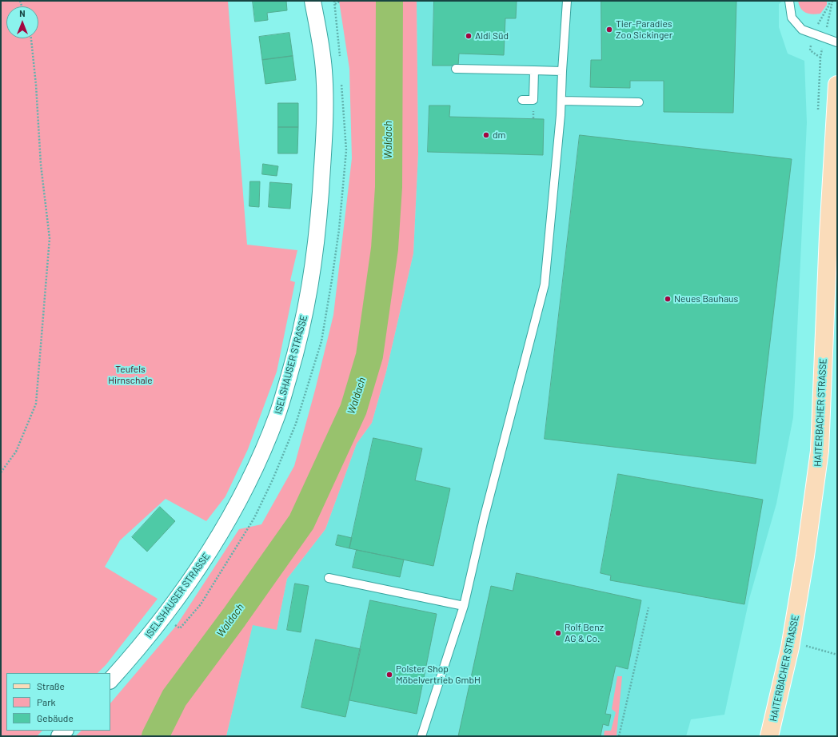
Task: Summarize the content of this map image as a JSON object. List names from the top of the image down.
{
  "streets": {
    "main road": ["HAITERBACHER STRASSE"],
    "street": ["ISELSHAUSER STRASSE"]
  },
  "water": ["Waldach"],
  "parks": ["Teufels Hirnschale"],
  "places": [
    "Tier-Paradies Zoo Sickinger",
    "Aldi Süd",
    "dm",
    "Neues Bauhaus",
    "Rolf Benz AG & Co.",
    "Polster Shop Möbelvertrieb GmbH"
  ],
  "legend": ["Straße", "Park", "Gebäude"],
  "north": "top"
}
